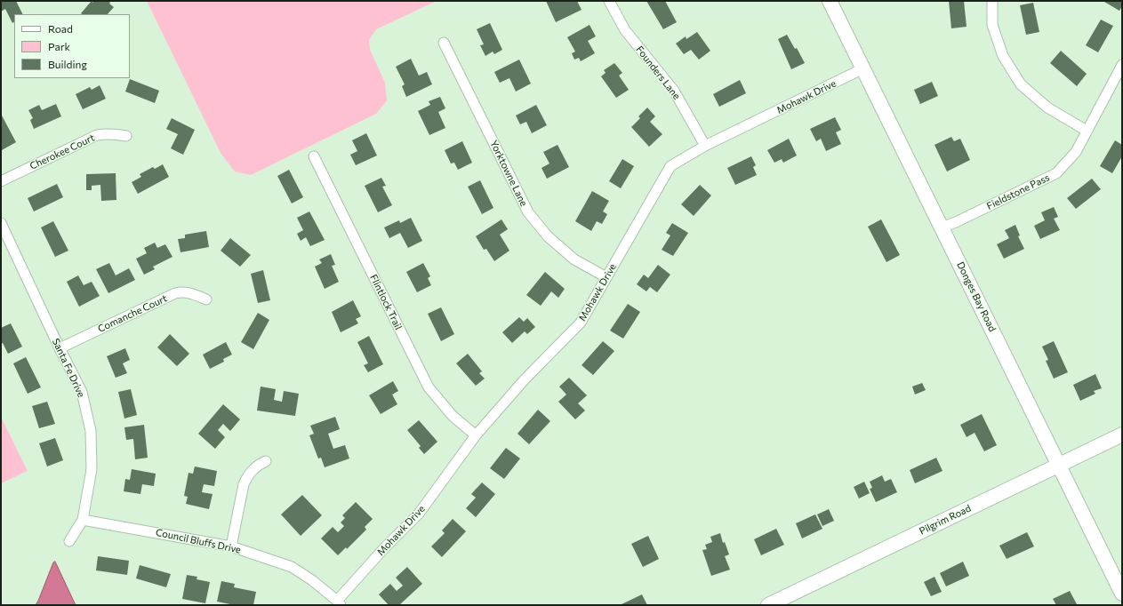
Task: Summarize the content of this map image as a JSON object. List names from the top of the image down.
{
  "streets": {
    "street": [
      "Founders Lane",
      "Mohawk Drive",
      "Cherokee Court",
      "Yorktowne Lane",
      "Fieldstone Pass",
      "Donges Bay Road",
      "Flintlock Trail",
      "Comanche Court",
      "Santa Fe Drive",
      "Pilgrim Road",
      "Council Bluffs Drive"
    ]
  },
  "crossings": [
    ["Founders Lane", "Mohawk Drive"],
    ["Mohawk Drive", "Yorktowne Lane"],
    ["Mohawk Drive", "Donges Bay Road"],
    ["Mohawk Drive", "Flintlock Trail"],
    ["Mohawk Drive", "Council Bluffs Drive"],
    ["Fieldstone Pass", "Donges Bay Road"],
    ["Donges Bay Road", "Pilgrim Road"],
    ["Comanche Court", "Santa Fe Drive"],
    ["Santa Fe Drive", "Council Bluffs Drive"]
  ],
  "legend": ["Road", "Park", "Building"]
}
